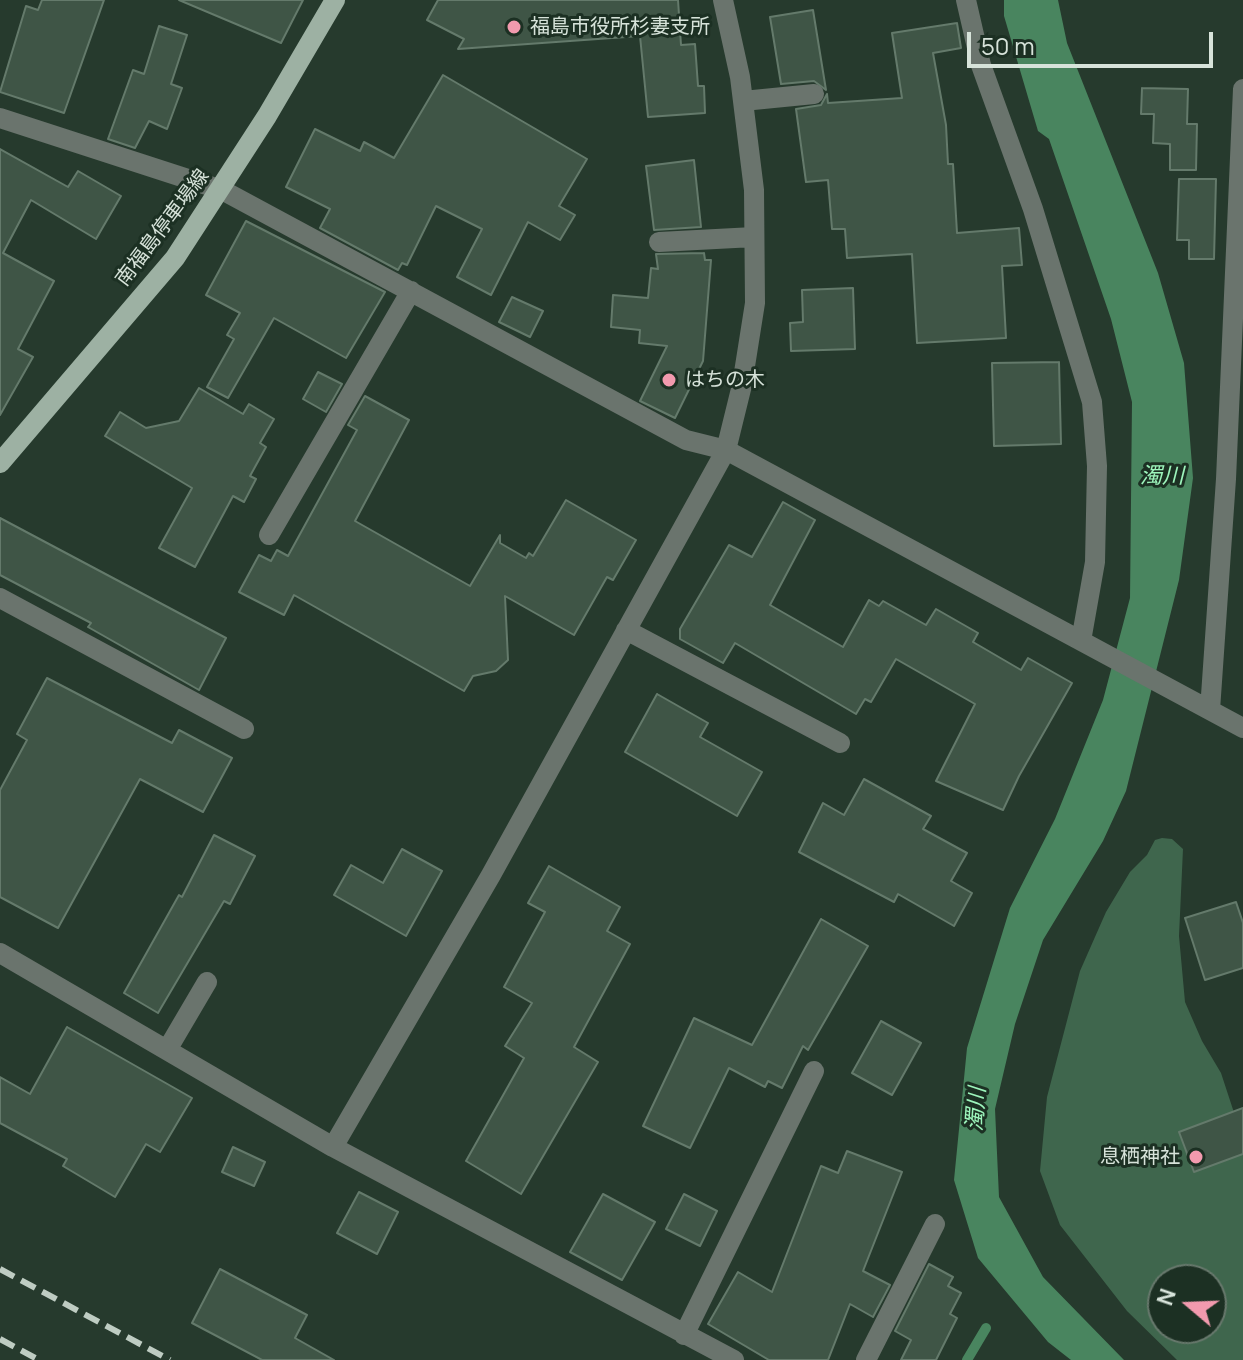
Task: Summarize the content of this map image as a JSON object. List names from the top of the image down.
{
  "streets": {
    "main road": ["南福島停車場線"]
  },
  "water": ["濁川"],
  "places": ["福島市役所杉妻支所", "はちの木", "息栖神社"],
  "scale_bar": "50 m",
  "north": "left"
}
